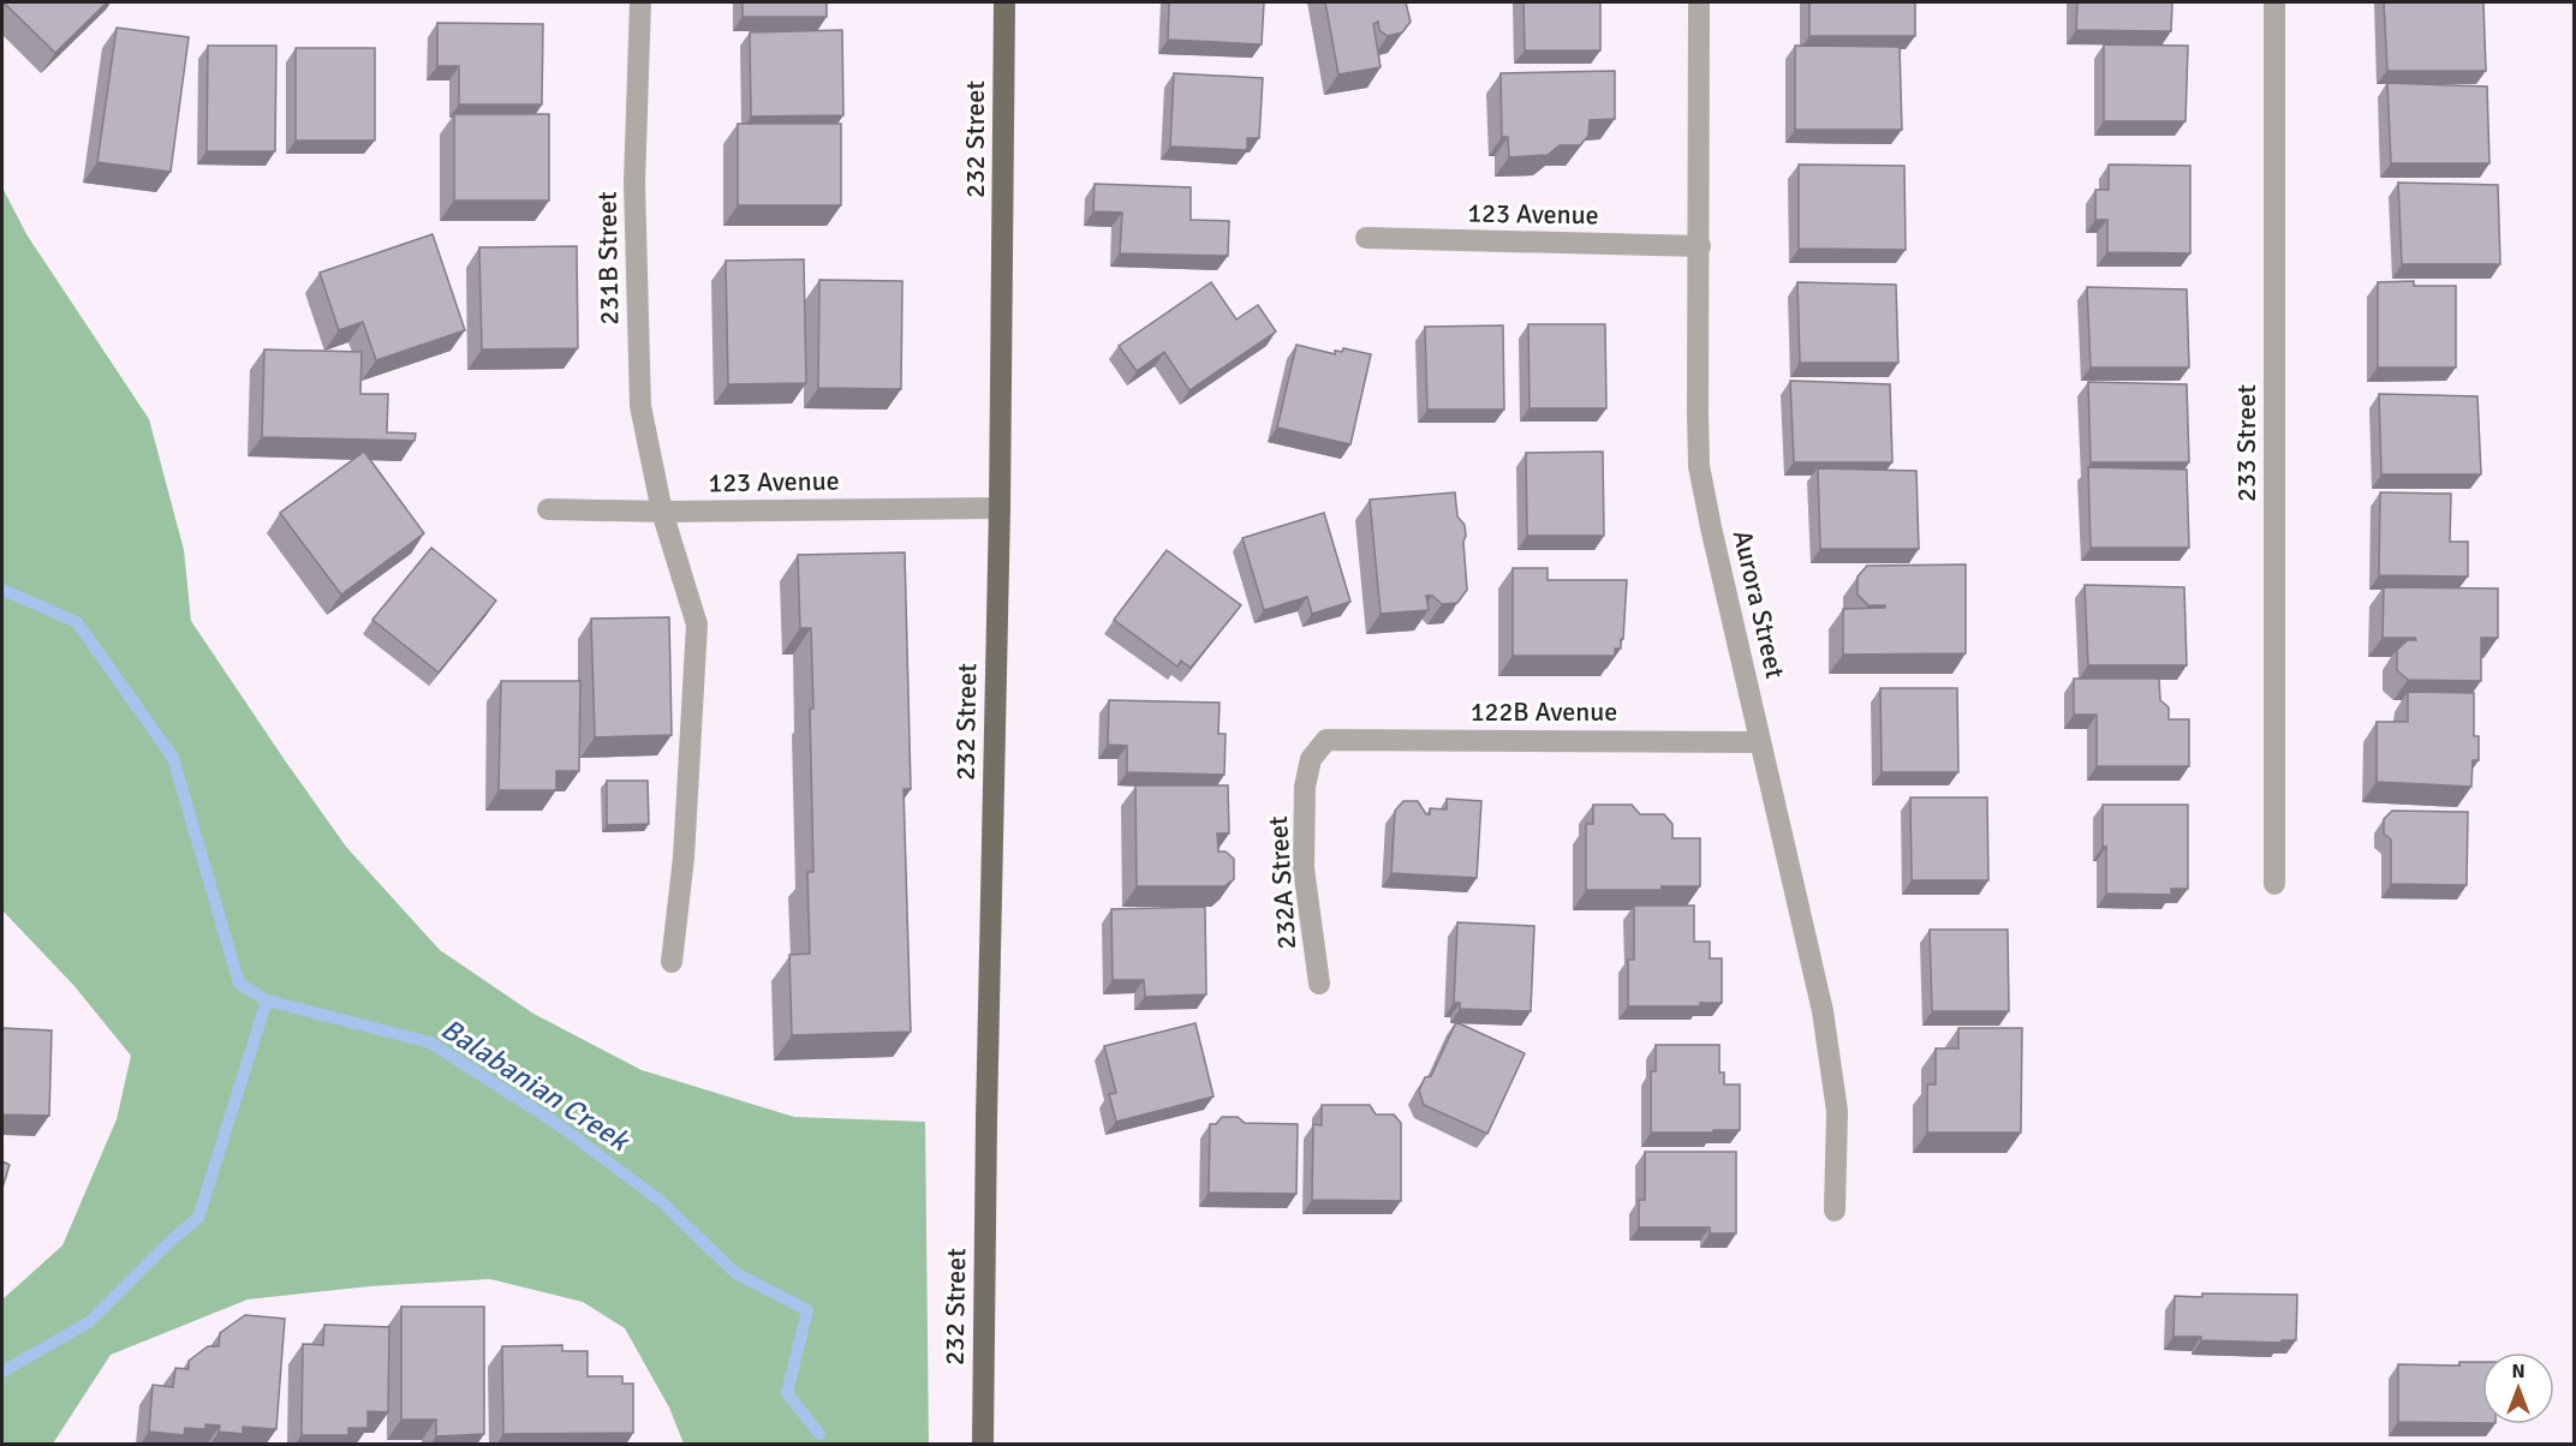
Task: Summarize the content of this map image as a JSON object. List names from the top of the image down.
{
  "streets": {
    "main road": ["232 Street"],
    "street": [
      "123 Avenue",
      "231B Street",
      "233 Street",
      "Aurora Street",
      "122B Avenue",
      "232A Street"
    ]
  },
  "crossings": [
    ["232 Street", "123 Avenue"],
    ["123 Avenue", "231B Street"],
    ["123 Avenue", "Aurora Street"],
    ["Aurora Street", "122B Avenue"],
    ["122B Avenue", "232A Street"]
  ],
  "water": ["Balabanian Creek"],
  "north": "top"
}
